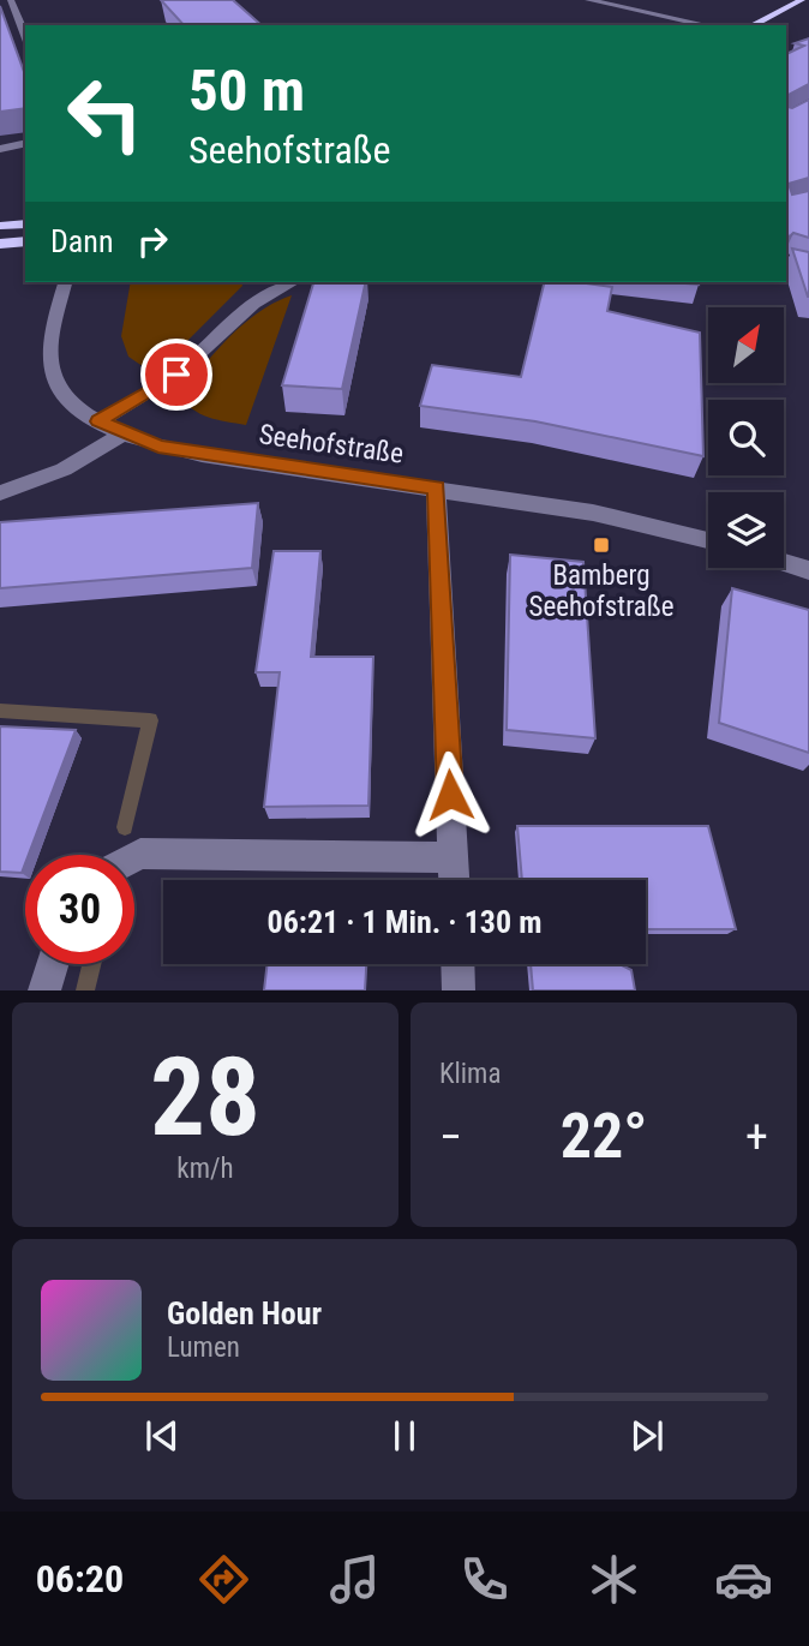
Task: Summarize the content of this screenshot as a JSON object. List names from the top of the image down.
{
  "streets": {
    "street": ["Seehofstraße"]
  },
  "places": {
    "transit": ["Bamberg Seehofstraße"]
  },
  "north": "top right",
  "page": {
    "turn": ["50 m", "Seehofstraße"],
    "then": "Dann",
    "limit": "30",
    "trip": "06:21 · 1 Min. · 130 m",
    "tile": [
      ["28", "km/h"],
      "Klima"
    ],
    "heat": ["−", "22°", "+"],
    "song": ["Golden Hour", "Lumen"],
    "tabs": "06:20"
  }
}
